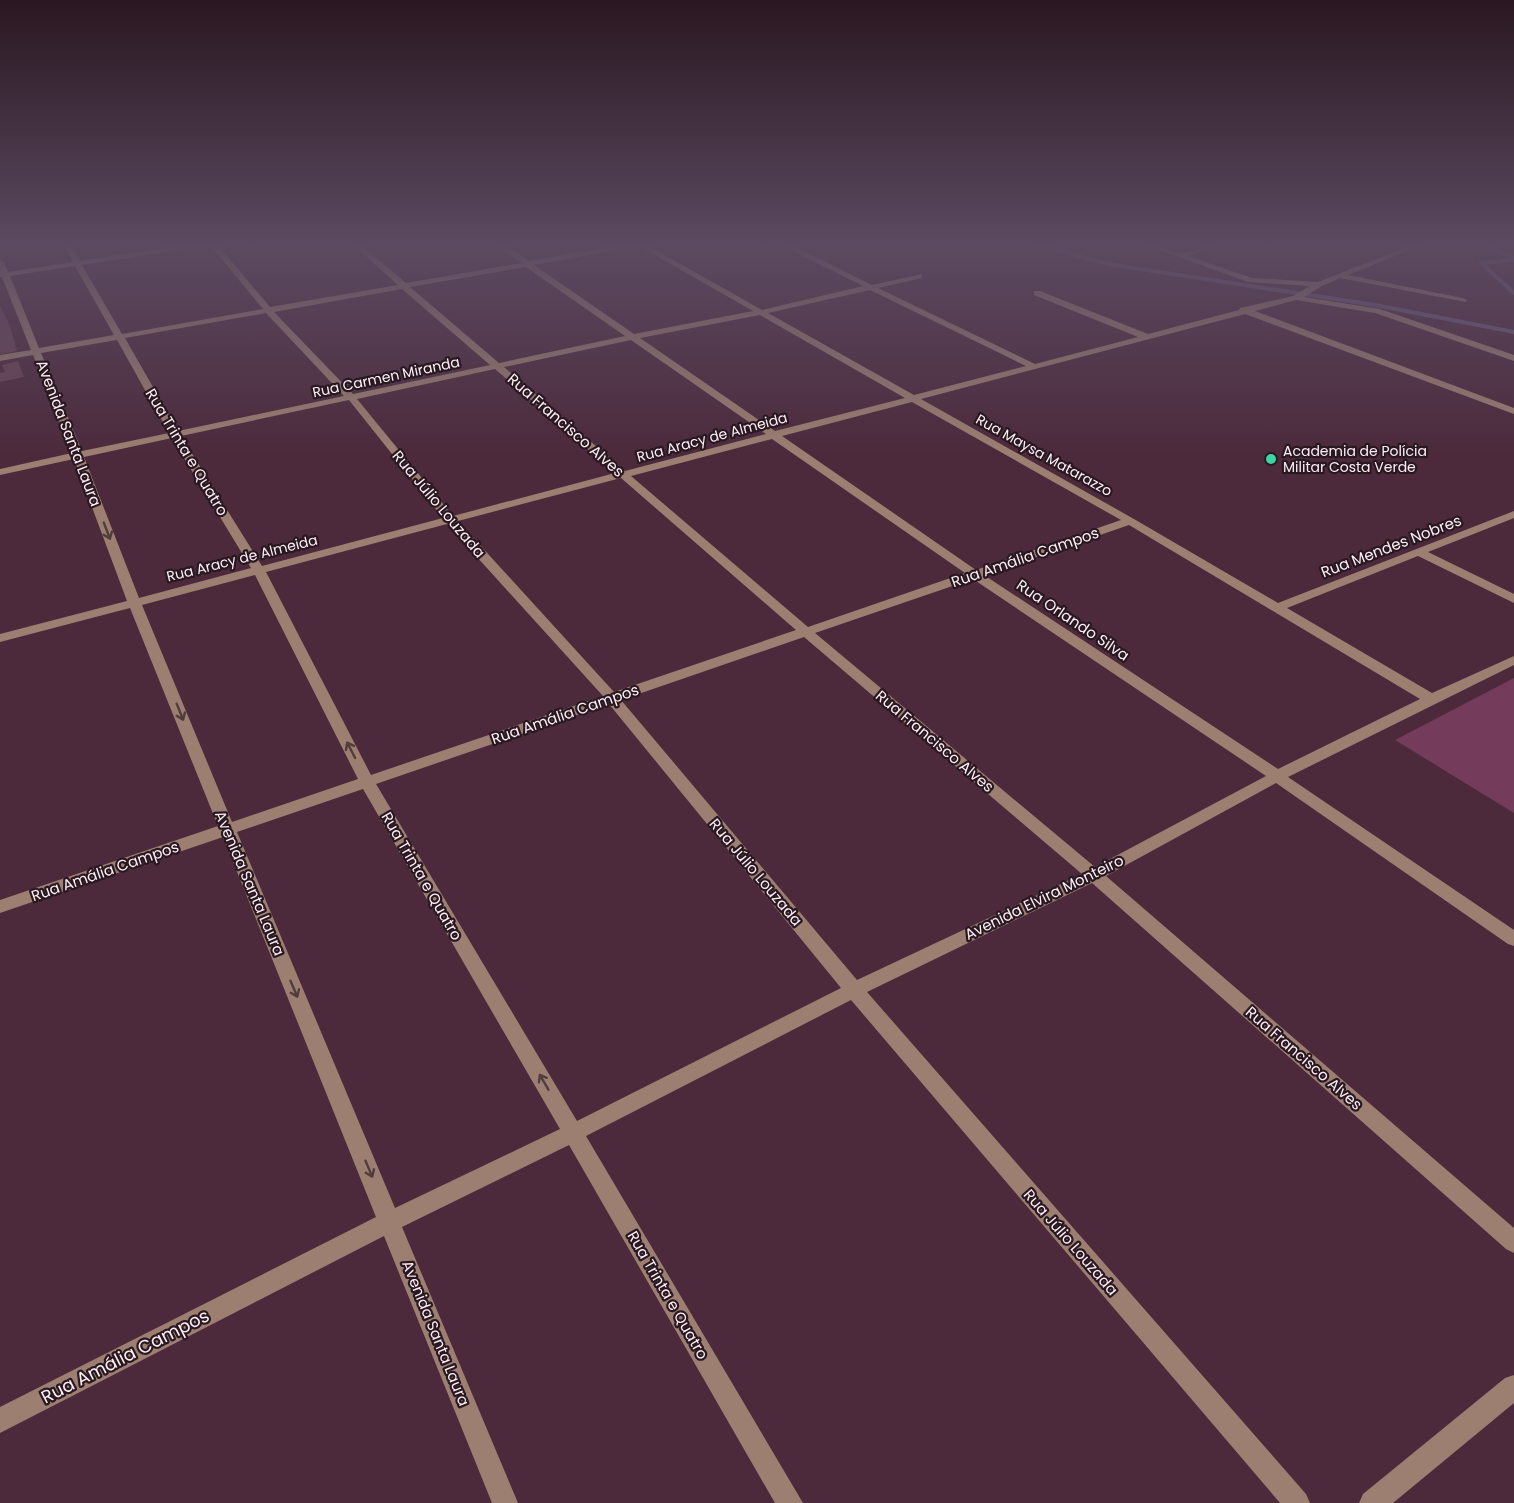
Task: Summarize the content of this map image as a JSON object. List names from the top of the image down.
{
  "streets": {
    "street": [
      "Rua Carmen Miranda",
      "Rua Francisco Alves",
      "Avenida Santa Laura",
      "Rua Aracy de Almeida",
      "Rua Trinta e Quatro",
      "Rua Maysa Matarazzo",
      "Rua Júlio Louzada",
      "Rua Mendes Nobres",
      "Rua Amália Campos",
      "Rua Orlando Silva",
      "Avenida Elvira Monteiro"
    ]
  },
  "crossings": [
    ["Rua Carmen Miranda", "Rua Francisco Alves"],
    ["Rua Carmen Miranda", "Avenida Santa Laura"],
    ["Rua Carmen Miranda", "Rua Trinta e Quatro"],
    ["Rua Carmen Miranda", "Rua Maysa Matarazzo"],
    ["Rua Carmen Miranda", "Rua Júlio Louzada"],
    ["Rua Carmen Miranda", "Rua Orlando Silva"],
    ["Rua Francisco Alves", "Rua Aracy de Almeida"],
    ["Rua Francisco Alves", "Rua Amália Campos"],
    ["Rua Francisco Alves", "Avenida Elvira Monteiro"],
    ["Avenida Santa Laura", "Rua Aracy de Almeida"],
    ["Avenida Santa Laura", "Rua Amália Campos"],
    ["Rua Aracy de Almeida", "Rua Trinta e Quatro"],
    ["Rua Aracy de Almeida", "Rua Maysa Matarazzo"],
    ["Rua Aracy de Almeida", "Rua Júlio Louzada"],
    ["Rua Aracy de Almeida", "Rua Orlando Silva"],
    ["Rua Trinta e Quatro", "Rua Amália Campos"],
    ["Rua Trinta e Quatro", "Avenida Elvira Monteiro"],
    ["Rua Maysa Matarazzo", "Rua Mendes Nobres"],
    ["Rua Maysa Matarazzo", "Rua Amália Campos"],
    ["Rua Maysa Matarazzo", "Avenida Elvira Monteiro"],
    ["Rua Júlio Louzada", "Rua Amália Campos"],
    ["Rua Júlio Louzada", "Avenida Elvira Monteiro"],
    ["Rua Amália Campos", "Rua Orlando Silva"],
    ["Rua Amália Campos", "Avenida Elvira Monteiro"],
    ["Rua Orlando Silva", "Avenida Elvira Monteiro"]
  ],
  "one_way": ["Avenida Santa Laura", "Rua Trinta e Quatro"],
  "places": ["Academia de Polícia Militar Costa Verde"]
}
